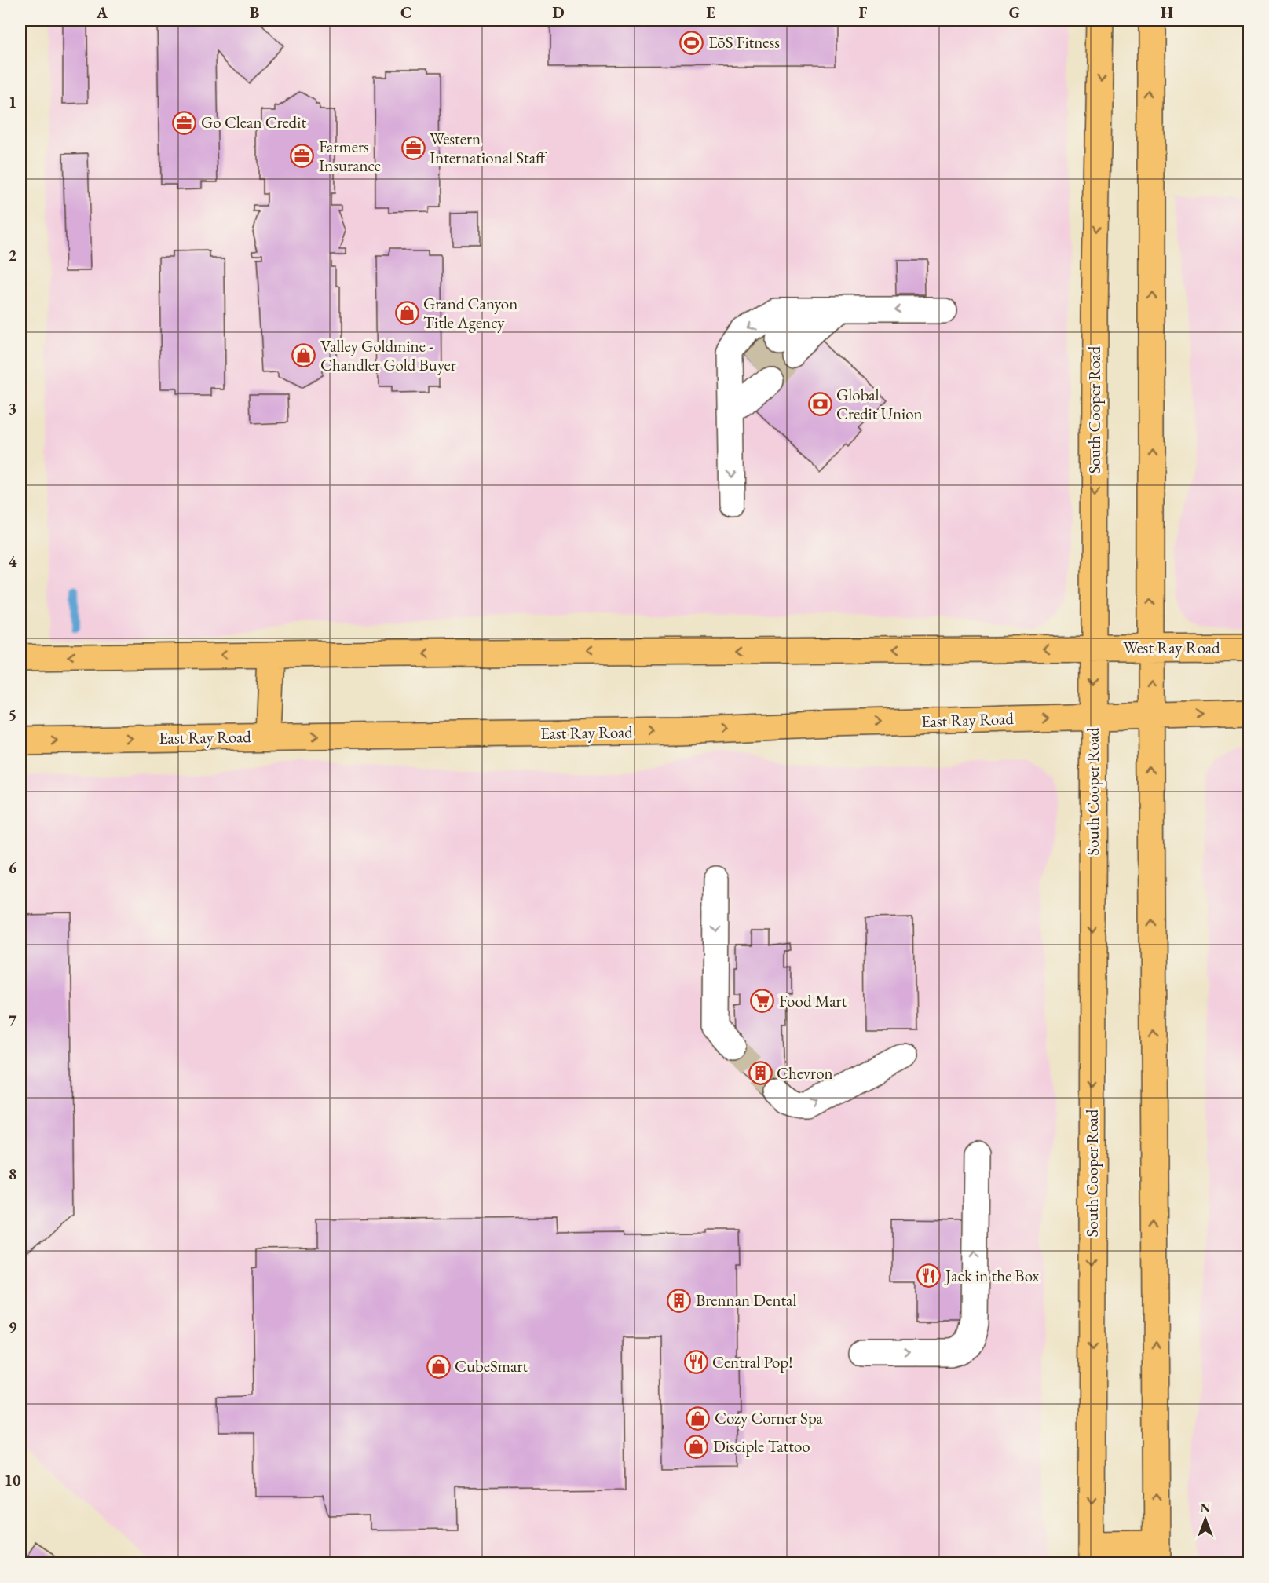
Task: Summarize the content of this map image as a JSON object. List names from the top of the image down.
{
  "streets": {
    "main road": ["South Cooper Road", "West Ray Road", "East Ray Road"]
  },
  "crossings": [
    ["South Cooper Road", "West Ray Road"],
    ["South Cooper Road", "East Ray Road"]
  ],
  "places": {
    "sports": ["EōS Fitness"],
    "office": ["Go Clean Credit", "Western International Staff", "Farmers Insurance"],
    "shop": [
      "Grand Canyon Title Agency",
      "Valley Goldmine - Chandler Gold Buyer",
      "CubeSmart",
      "Cozy Corner Spa",
      "Disciple Tattoo"
    ],
    "bank": ["Global Credit Union"],
    "supermarket": ["Food Mart"],
    "building": ["Chevron", "Brennan Dental"],
    "restaurant": ["Jack in the Box", "Central Pop!"]
  },
  "north": "top",
  "grid": {
    "columns": [
      "A",
      "B",
      "C",
      "D",
      "E",
      "F",
      "G",
      "H"
    ],
    "rows": [
      "1",
      "2",
      "3",
      "4",
      "5",
      "6",
      "7",
      "8",
      "9",
      "10"
    ]
  }
}
